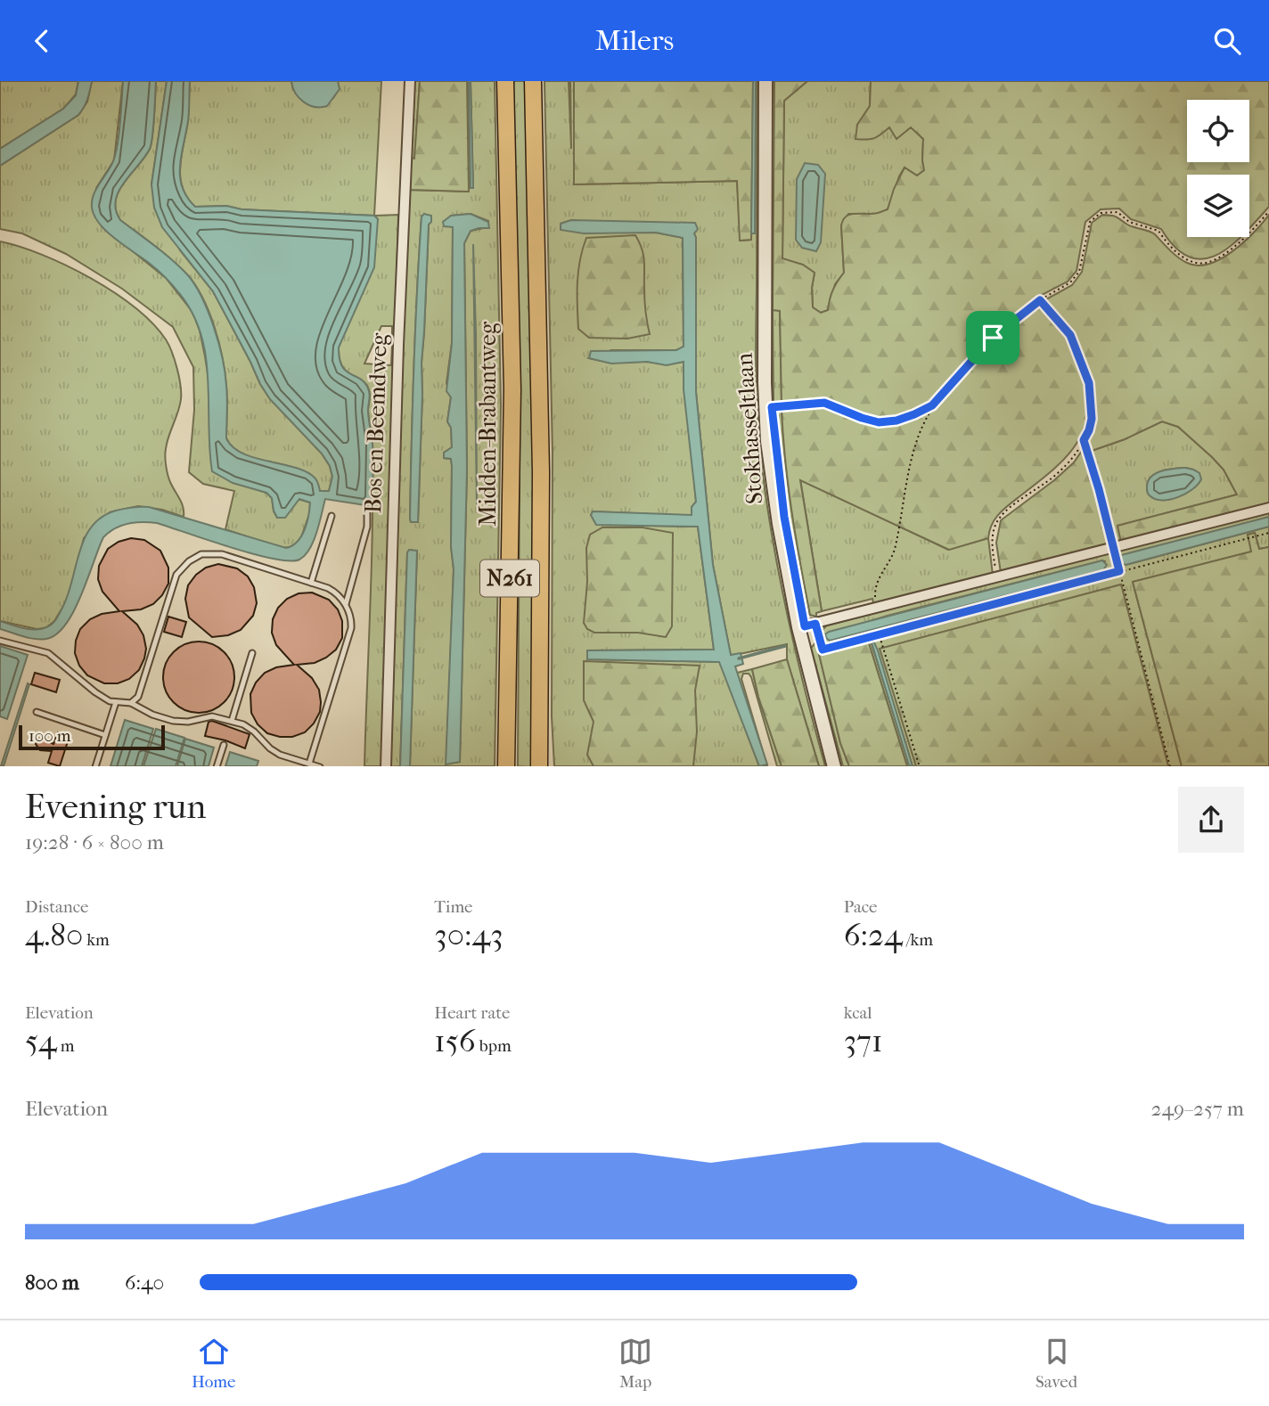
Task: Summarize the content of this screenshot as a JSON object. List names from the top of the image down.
{
  "streets": {
    "highway": ["Midden-Brabantweg", "N261"],
    "street": ["Bos en Beemdweg", "Stokhasseltlaan"]
  },
  "scale_bar": "100 m",
  "page": {
    "header": "Milers",
    "scale": "100 m",
    "heading": ["Evening run", "19:28 · 6 × 800 m"],
    "stats": [
      ["Distance", "4.80 km"],
      ["Time", "30:43"],
      ["Pace", "6:24 /km"],
      ["Elevation", "54 m"],
      ["Heart rate", "156 bpm"],
      ["kcal", "371"]
    ],
    "chart": ["Elevation", "249–257 m"],
    "list": [
      {
        "name": "800 m",
        "note": "6:40"
      }
    ],
    "tabs": ["Home", "Map", "Saved"]
  }
}
